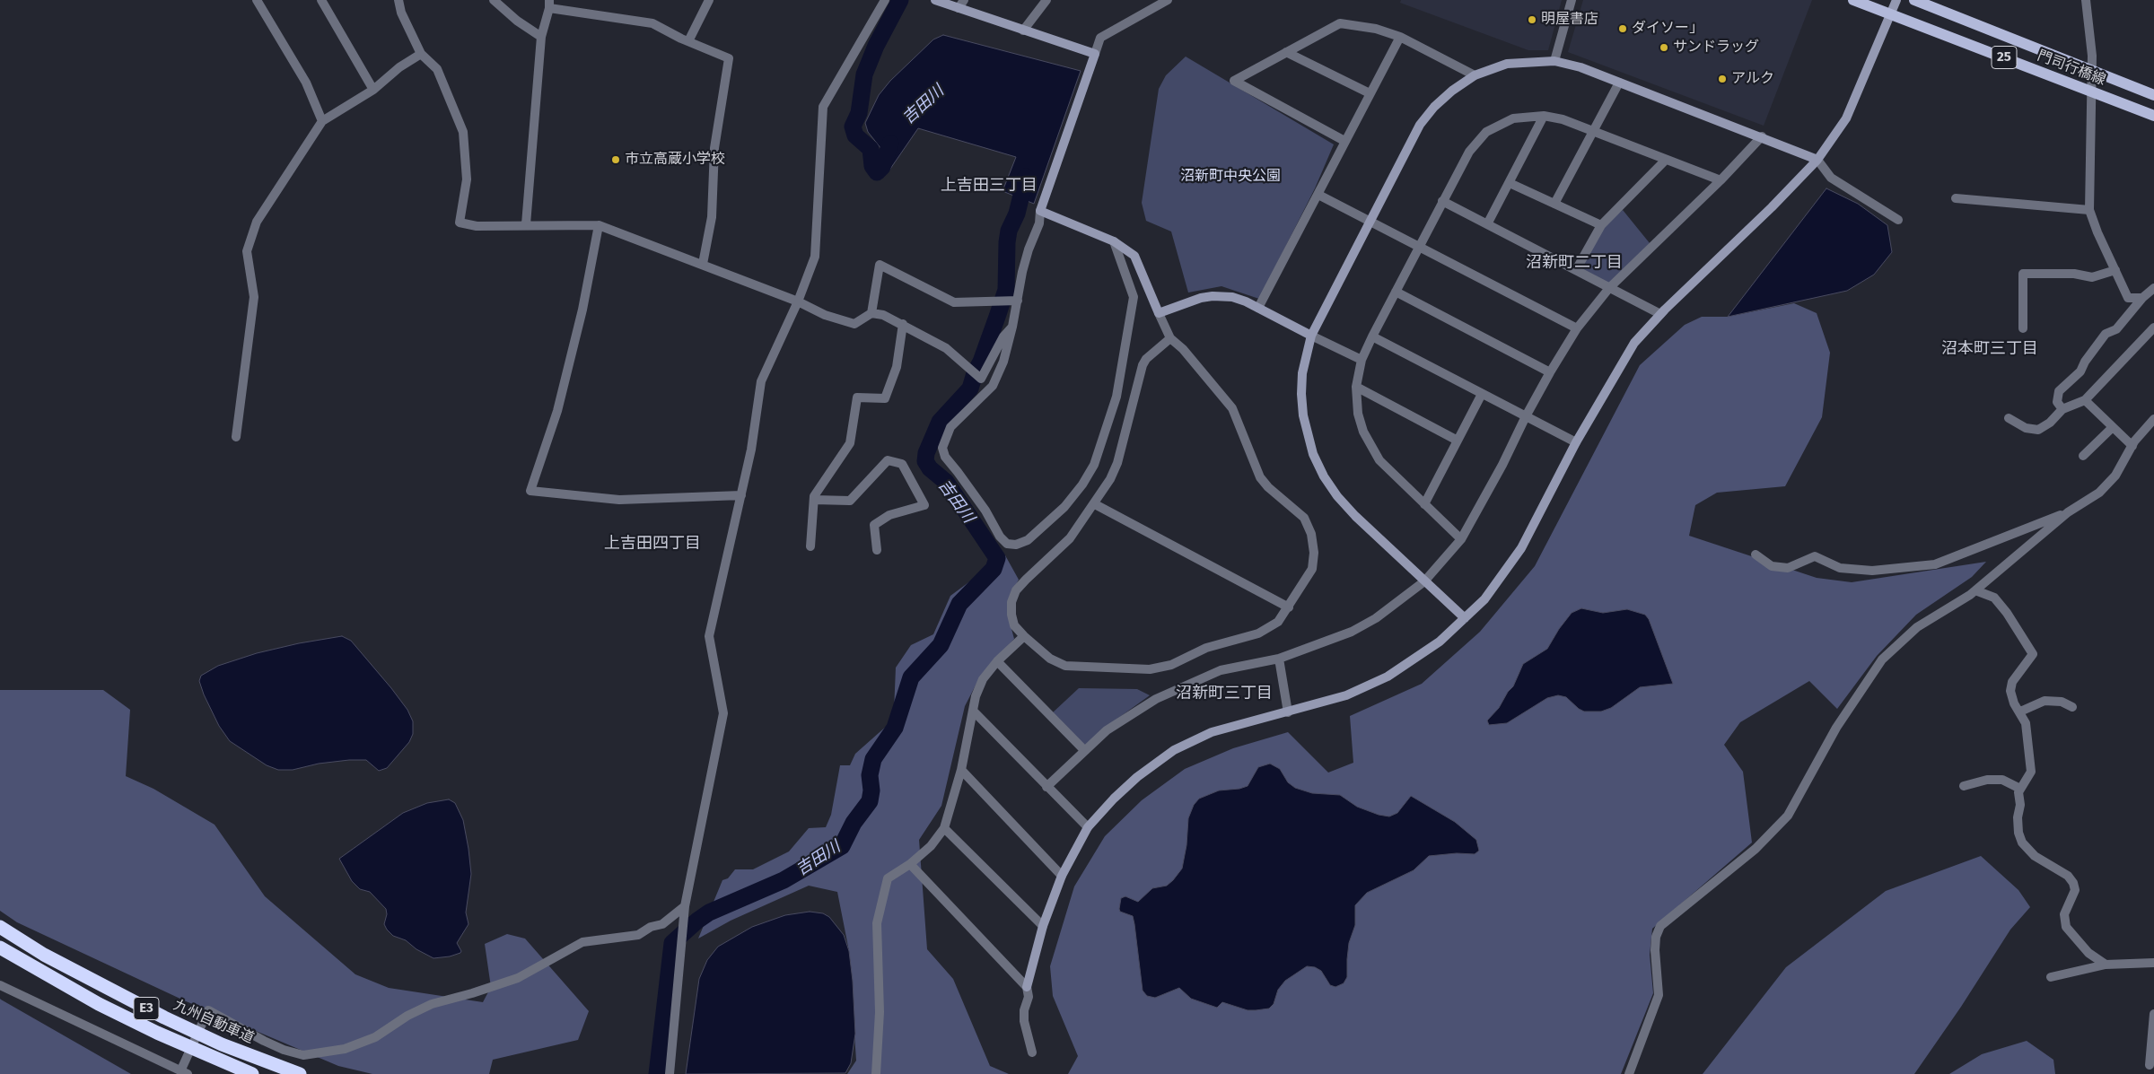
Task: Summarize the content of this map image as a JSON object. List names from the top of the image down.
{
  "streets": {
    "highway": ["E3", "九州自動車道"],
    "main road": ["25", "門司行橋線"]
  },
  "districts": [
    "上吉田三丁目",
    "沼新町二丁目",
    "沼本町三丁目",
    "上吉田四丁目",
    "沼新町三丁目"
  ],
  "water": ["吉田川"],
  "parks": ["沼新町中央公園"],
  "places": [
    "明屋書店",
    "ダイソー」",
    "サンドラッグ",
    "アルク",
    "市立高蔵小学校"
  ]
}
